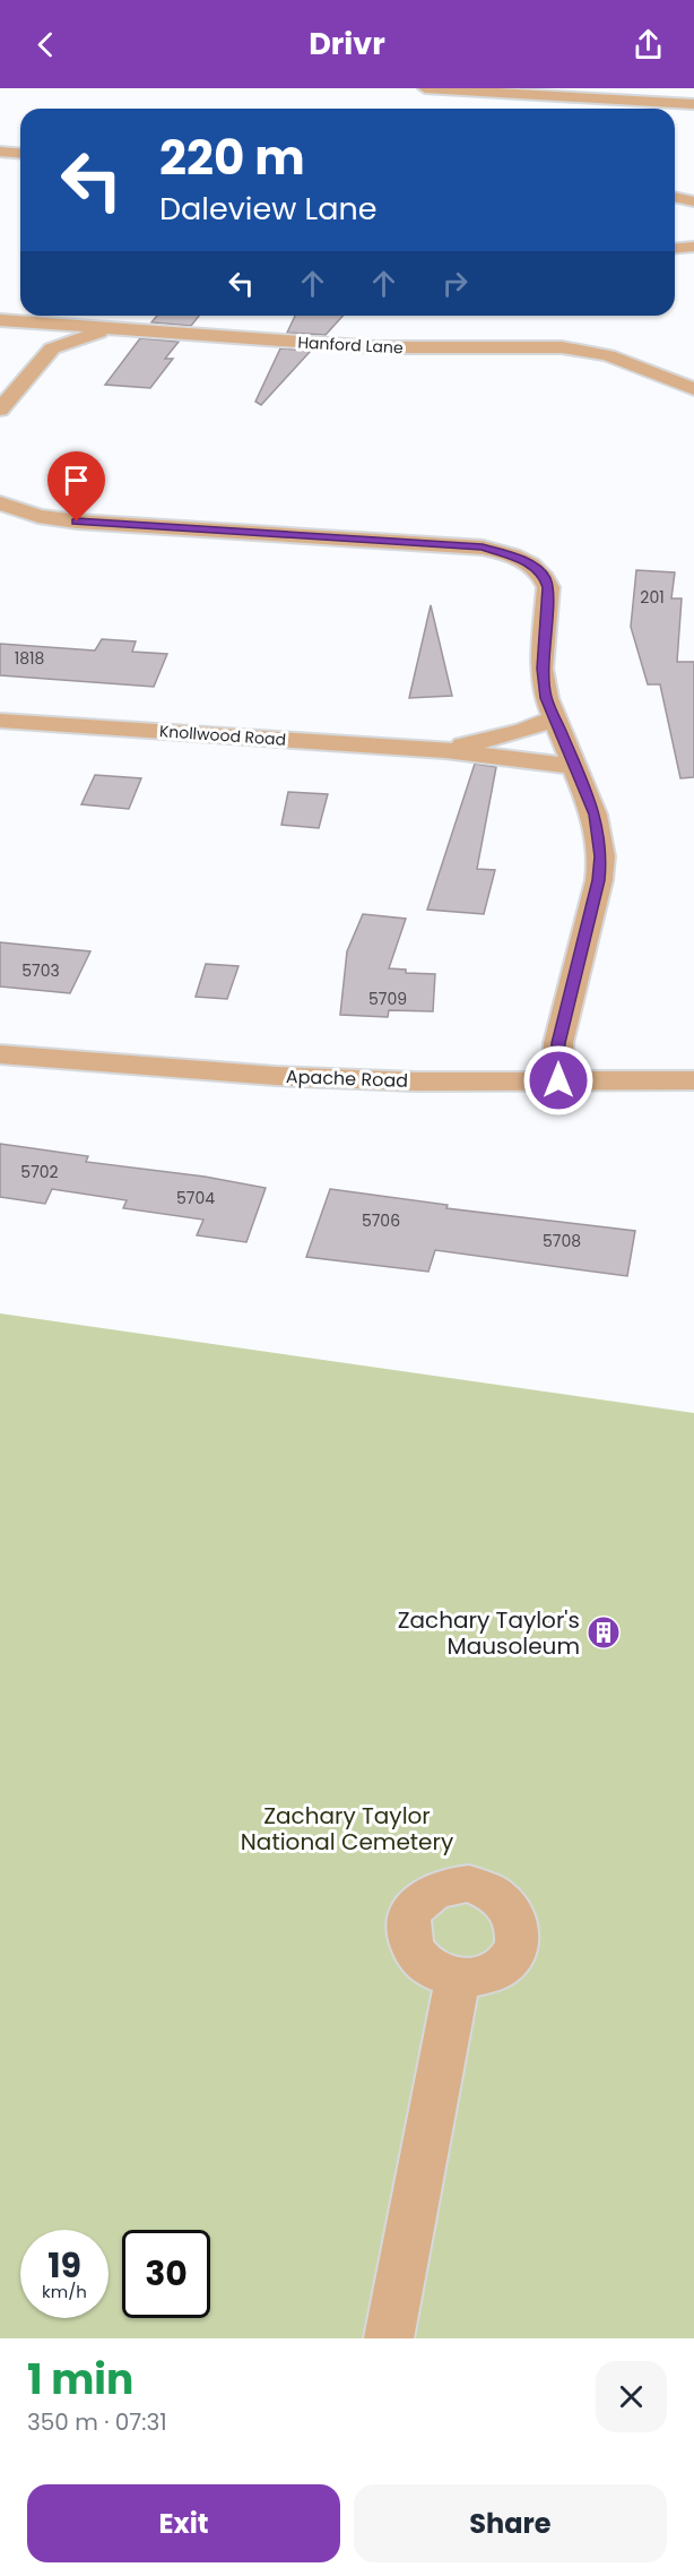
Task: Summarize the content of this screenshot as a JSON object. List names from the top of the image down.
{
  "streets": {
    "street": ["Hanford Lane", "Knollwood Road", "Apache Road"]
  },
  "parks": ["Zachary Taylor National Cemetery"],
  "places": {
    "building": ["Zachary Taylor's Mausoleum"]
  },
  "house_numbers": [
    "201",
    "1818",
    "5703",
    "5709",
    "5702",
    "5704",
    "5706",
    "5708"
  ],
  "page": {
    "header": "Drivr",
    "turn": ["220 m", "Daleview Lane"],
    "speed": "19 km/h",
    "limit": "30",
    "heading": ["1 min", "350 m · 07:31"],
    "buttons": ["Exit", "Share"]
  }
}
